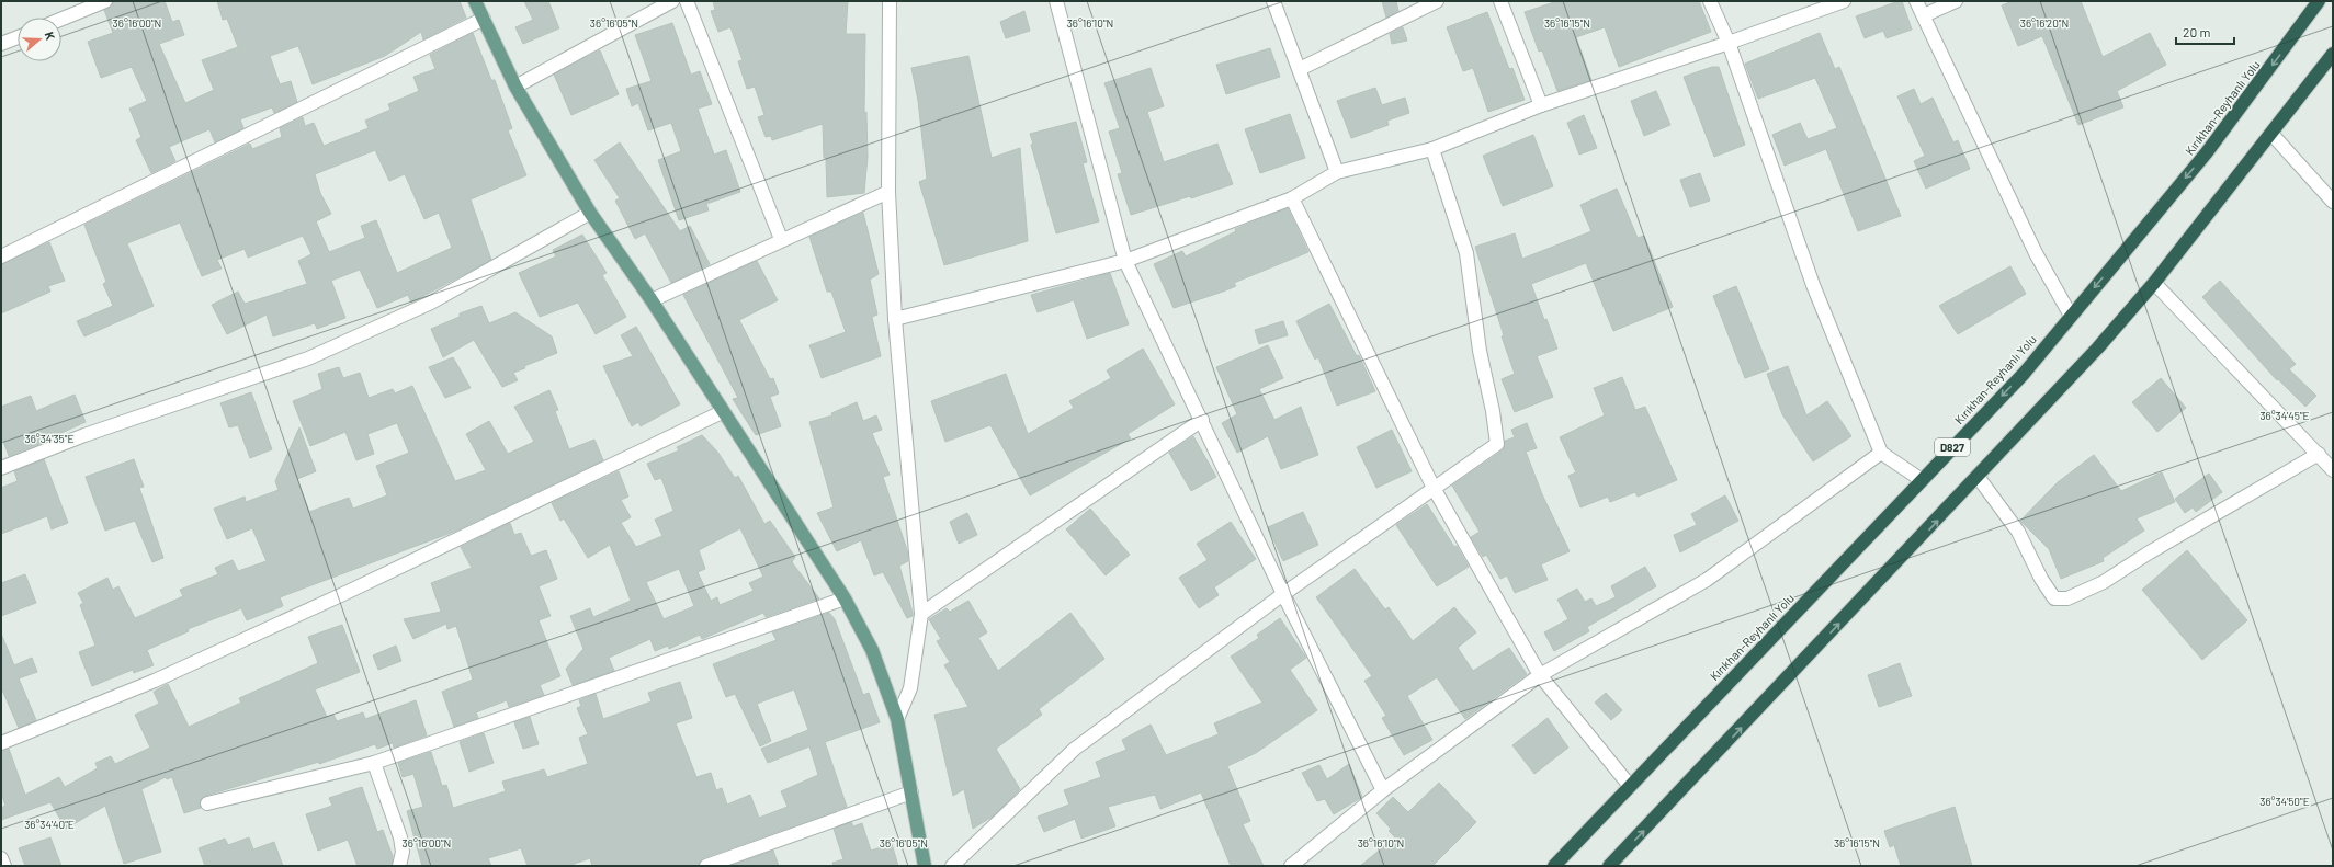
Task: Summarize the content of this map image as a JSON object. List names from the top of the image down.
{
  "streets": {
    "highway": ["Kırıkhan-Reyhanlı Yolu", "D827"]
  },
  "scale_bar": "20 m",
  "north": "right",
  "coordinates": [
    "36°16'20\"N",
    "36°16'00\"N",
    "36°16'05\"N",
    "36°16'10\"N",
    "36°16'15\"N",
    "36°34'45\"E",
    "36°34'35\"E",
    "36°34'50\"E",
    "36°34'40\"E"
  ]
}
